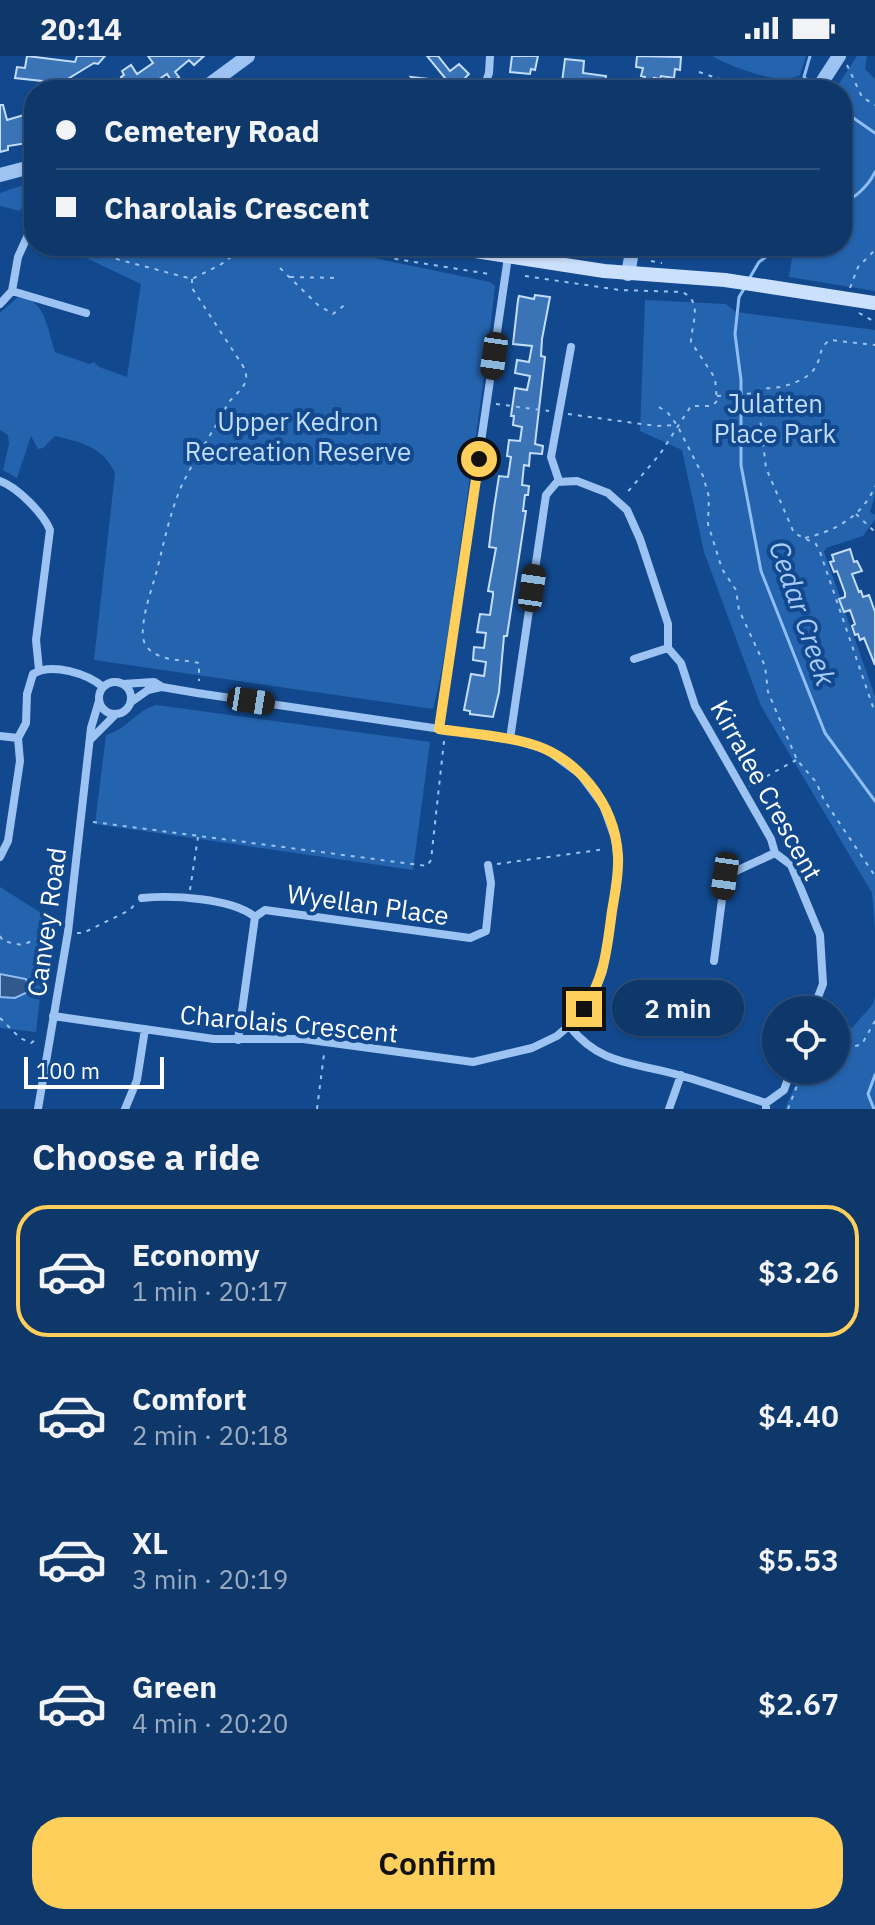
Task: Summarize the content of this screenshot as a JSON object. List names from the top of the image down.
{
  "streets": {
    "street": [
      "Kirralee Crescent",
      "Wyellan Place",
      "Canvey Road",
      "Charolais Crescent"
    ]
  },
  "crossings": [
    ["Wyellan Place", "Charolais Crescent"],
    ["Canvey Road", "Charolais Crescent"]
  ],
  "water": ["Cedar Creek"],
  "parks": ["Julatten Place Park", "Upper Kedron Recreation Reserve"],
  "scale_bar": "100 m",
  "page": {
    "status": "20:14",
    "banner": ["Cemetery Road", "Charolais Crescent"],
    "bubble": "2 min",
    "scale": "100 m",
    "heading": "Choose a ride",
    "list": [
      {
        "name": "Economy",
        "note": "1 min · 20:17",
        "value": "$3.26"
      },
      {
        "name": "Comfort",
        "note": "2 min · 20:18",
        "value": "$4.40"
      },
      {
        "name": "XL",
        "note": "3 min · 20:19",
        "value": "$5.53"
      },
      {
        "name": "Green",
        "note": "4 min · 20:20",
        "value": "$2.67"
      }
    ],
    "buttons": "Confirm"
  }
}
